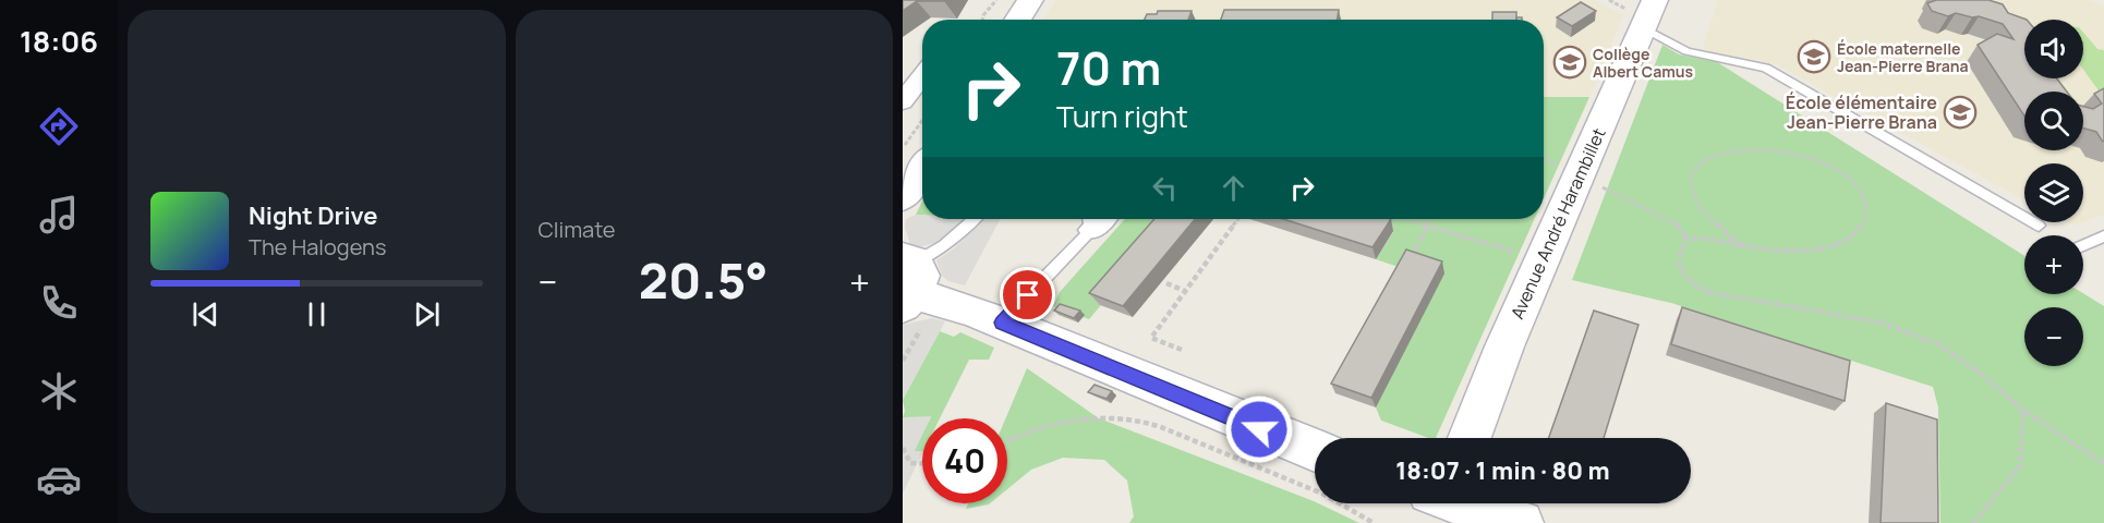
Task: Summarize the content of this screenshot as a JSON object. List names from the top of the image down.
{
  "streets": {
    "street": ["Avenue André Harambillet"]
  },
  "places": {
    "school or university": ["École maternelle Jean-Pierre Brana", "Collège Albert Camus", "École élémentaire Jean-Pierre Brana"]
  },
  "page": {
    "tabs": "18:06",
    "tile": "Climate",
    "map_buttons": ["+", "−"],
    "turn": ["70 m", "Turn right"],
    "song": ["Night Drive", "The Halogens"],
    "heat": ["−", "20.5°", "+"],
    "limit": "40",
    "trip": "18:07 · 1 min · 80 m"
  }
}
